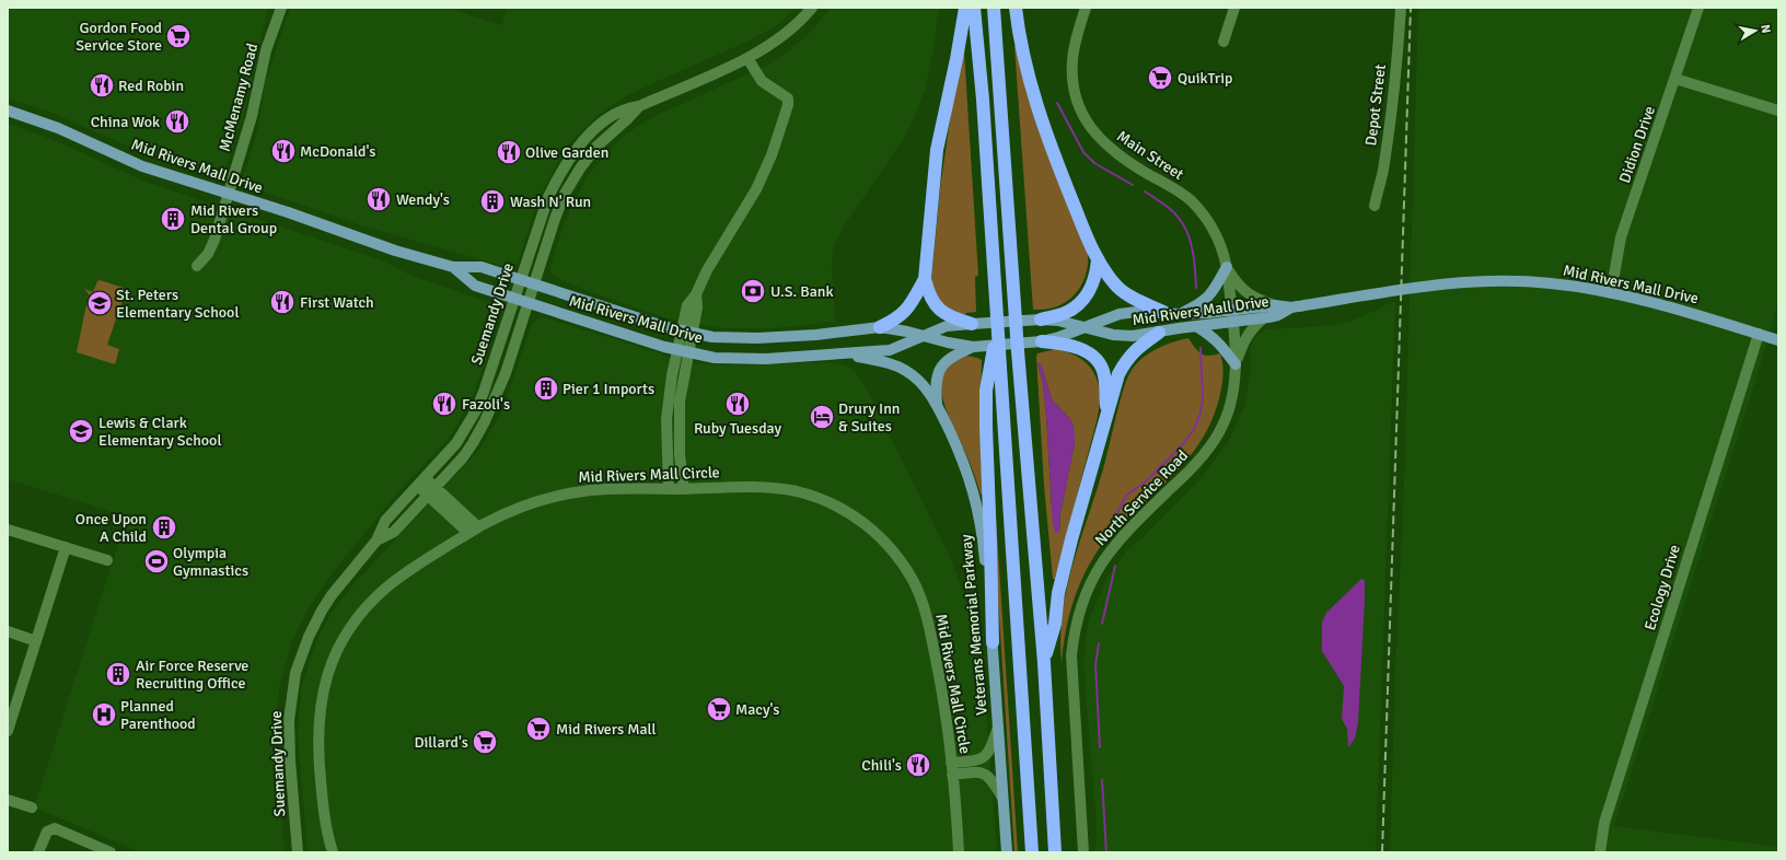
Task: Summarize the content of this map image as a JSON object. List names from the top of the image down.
{
  "streets": {
    "main road": ["Mid Rivers Mall Drive", "Veterans Memorial Parkway"],
    "street": [
      "McMenamy Road",
      "Depot Street",
      "Didion Drive",
      "Main Street",
      "Suemandy Drive",
      "Mid Rivers Mall Circle",
      "North Service Road",
      "Ecology Drive"
    ]
  },
  "crossings": [
    ["McMenamy Road", "Mid Rivers Mall Drive"],
    ["Didion Drive", "Mid Rivers Mall Drive"],
    ["Main Street", "Mid Rivers Mall Drive"],
    ["Main Street", "North Service Road"],
    ["Mid Rivers Mall Drive", "Suemandy Drive"],
    ["Mid Rivers Mall Drive", "North Service Road"],
    ["Mid Rivers Mall Drive", "Ecology Drive"],
    ["Mid Rivers Mall Drive", "Veterans Memorial Parkway"]
  ],
  "places": {
    "supermarket": [
      "Gordon Food Service Store",
      "QuikTrip",
      "Macy's",
      "Mid Rivers Mall",
      "Dillard's"
    ],
    "restaurant": [
      "Red Robin",
      "China Wok",
      "McDonald's",
      "Olive Garden",
      "Wendy's",
      "First Watch",
      "Fazoli's",
      "Ruby Tuesday",
      "Chili's"
    ],
    "building": [
      "Wash N' Run",
      "Mid Rivers Dental Group",
      "Pier 1 Imports",
      "Once Upon A Child",
      "Air Force Reserve Recruiting Office"
    ],
    "bank": ["U.S. Bank"],
    "school or university": ["St. Peters Elementary School", "Lewis & Clark Elementary School"],
    "hotel": ["Drury Inn & Suites"],
    "sports": ["Olympia Gymnastics"],
    "hospital": ["Planned Parenthood"]
  },
  "north": "right"
}
